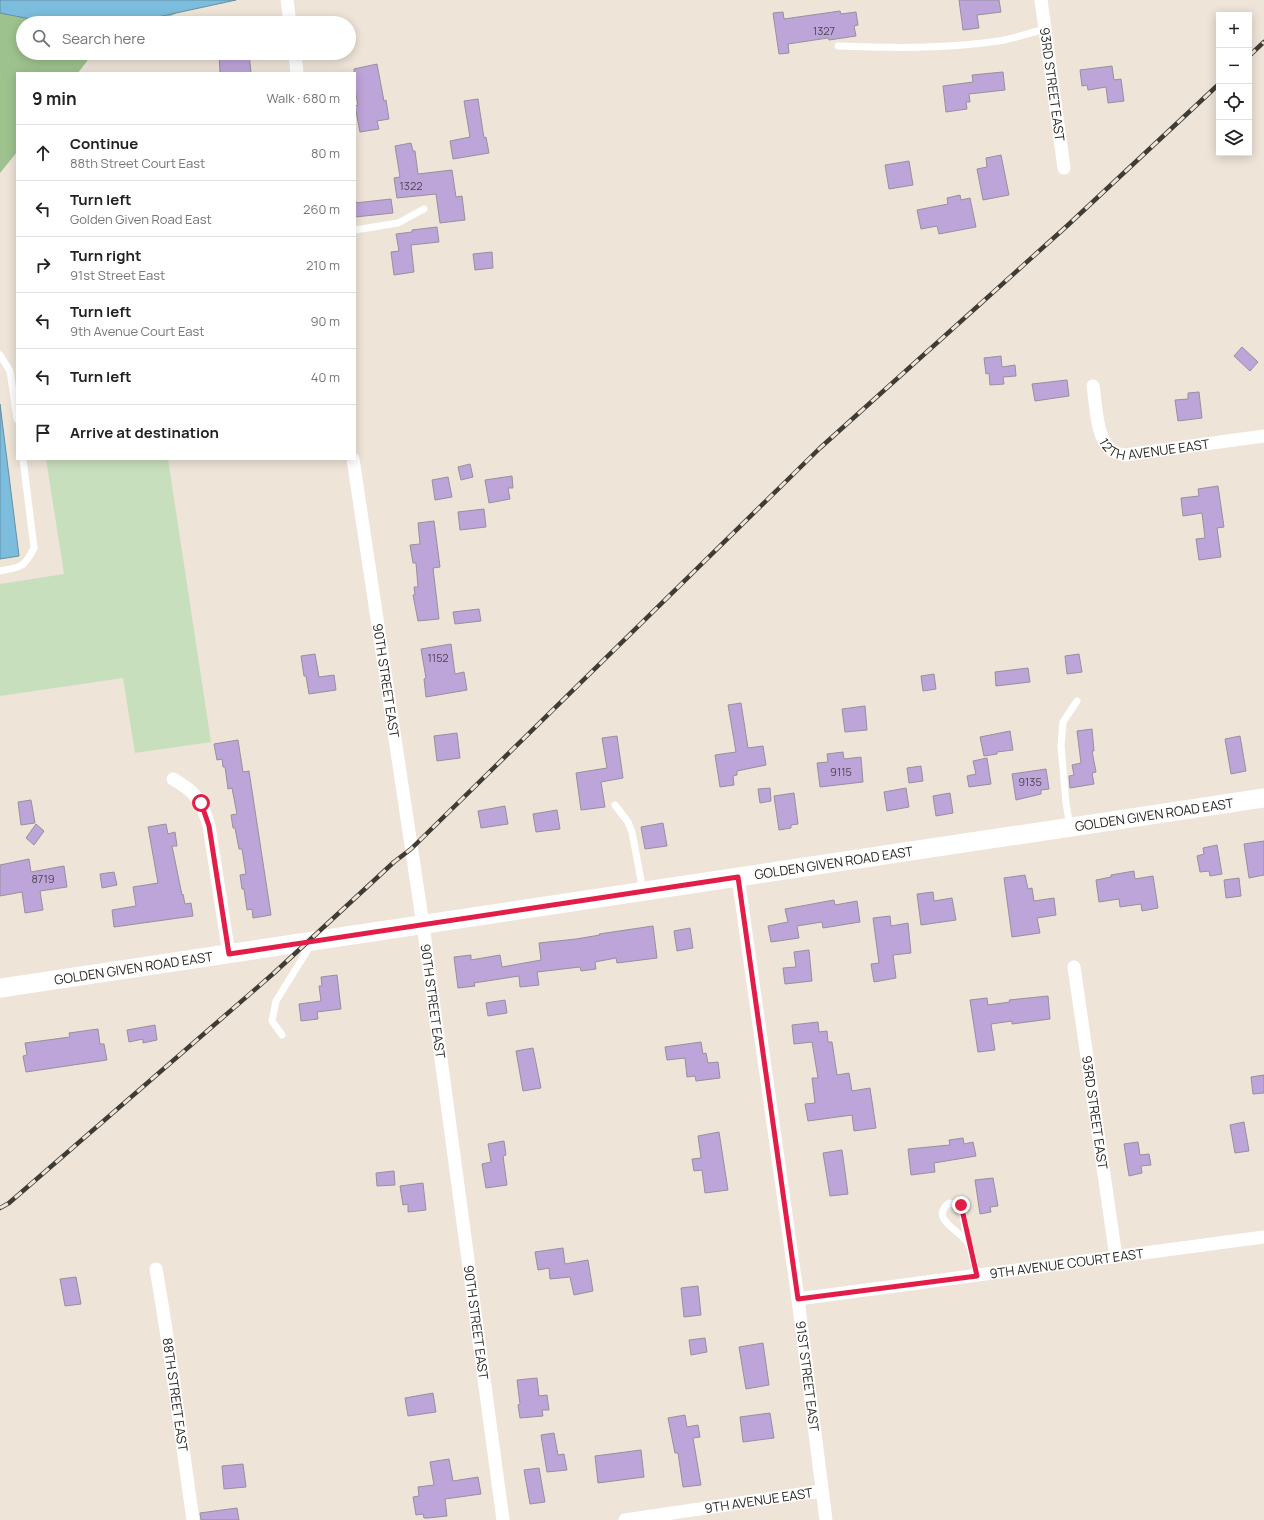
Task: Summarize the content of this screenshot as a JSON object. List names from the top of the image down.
{
  "streets": {
    "street": [
      "93RD STREET EAST",
      "12TH AVENUE EAST",
      "90TH STREET EAST",
      "GOLDEN GIVEN ROAD EAST",
      "9TH AVENUE COURT EAST",
      "91ST STREET EAST",
      "88TH STREET EAST",
      "9TH AVENUE EAST"
    ]
  },
  "crossings": [
    ["93RD STREET EAST", "9TH AVENUE COURT EAST"],
    ["90TH STREET EAST", "GOLDEN GIVEN ROAD EAST"],
    ["GOLDEN GIVEN ROAD EAST", "91ST STREET EAST"],
    ["9TH AVENUE COURT EAST", "91ST STREET EAST"],
    ["91ST STREET EAST", "9TH AVENUE EAST"]
  ],
  "house_numbers": [
    "1327",
    "1322",
    "1152",
    "9115",
    "9135",
    "8719"
  ],
  "page": {
    "map_buttons": ["+", "−"],
    "search": "Search here",
    "heading": ["9 min", "Walk · 680 m"],
    "list": [
      ["Continue", "88th Street Court East", "80 m"],
      ["Turn left", "Golden Given Road East", "260 m"],
      ["Turn right", "91st Street East", "210 m"],
      ["Turn left", "9th Avenue Court East", "90 m"],
      ["Turn left", "40 m"],
      "Arrive at destination"
    ]
  }
}
